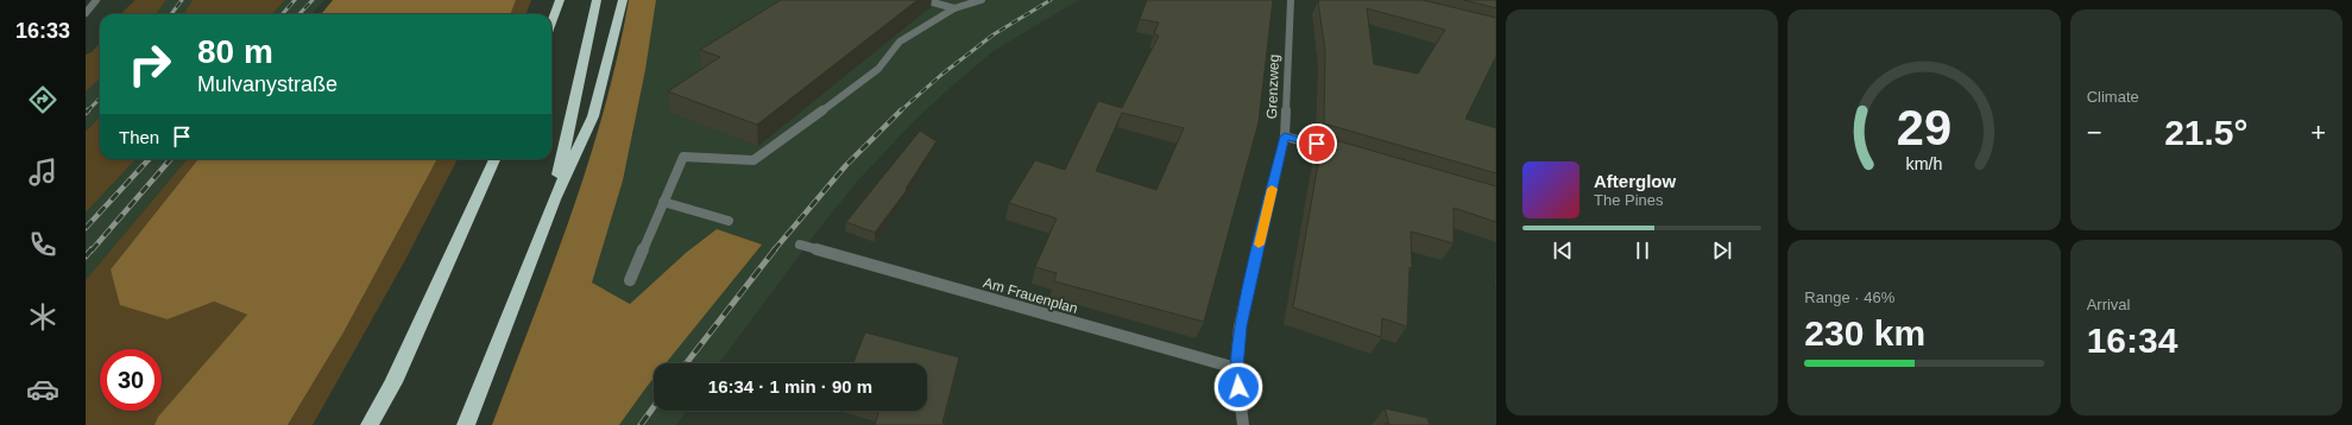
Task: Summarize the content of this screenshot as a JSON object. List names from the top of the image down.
{
  "streets": {
    "street": ["Grenzweg", "Am Frauenplan"]
  },
  "crossings": [
    ["Grenzweg", "Am Frauenplan"]
  ],
  "page": {
    "tabs": "16:33",
    "tile": [
      "Climate",
      ["Range · 46%", "230 km"],
      ["Arrival", "16:34"]
    ],
    "turn": ["80 m", "Mulvanystraße"],
    "heat": ["−", "21.5°", "+"],
    "then": "Then",
    "song": ["Afterglow", "The Pines"],
    "limit": "30",
    "trip": "16:34 · 1 min · 90 m",
    "gauge": ["29", "km/h"]
  }
}
